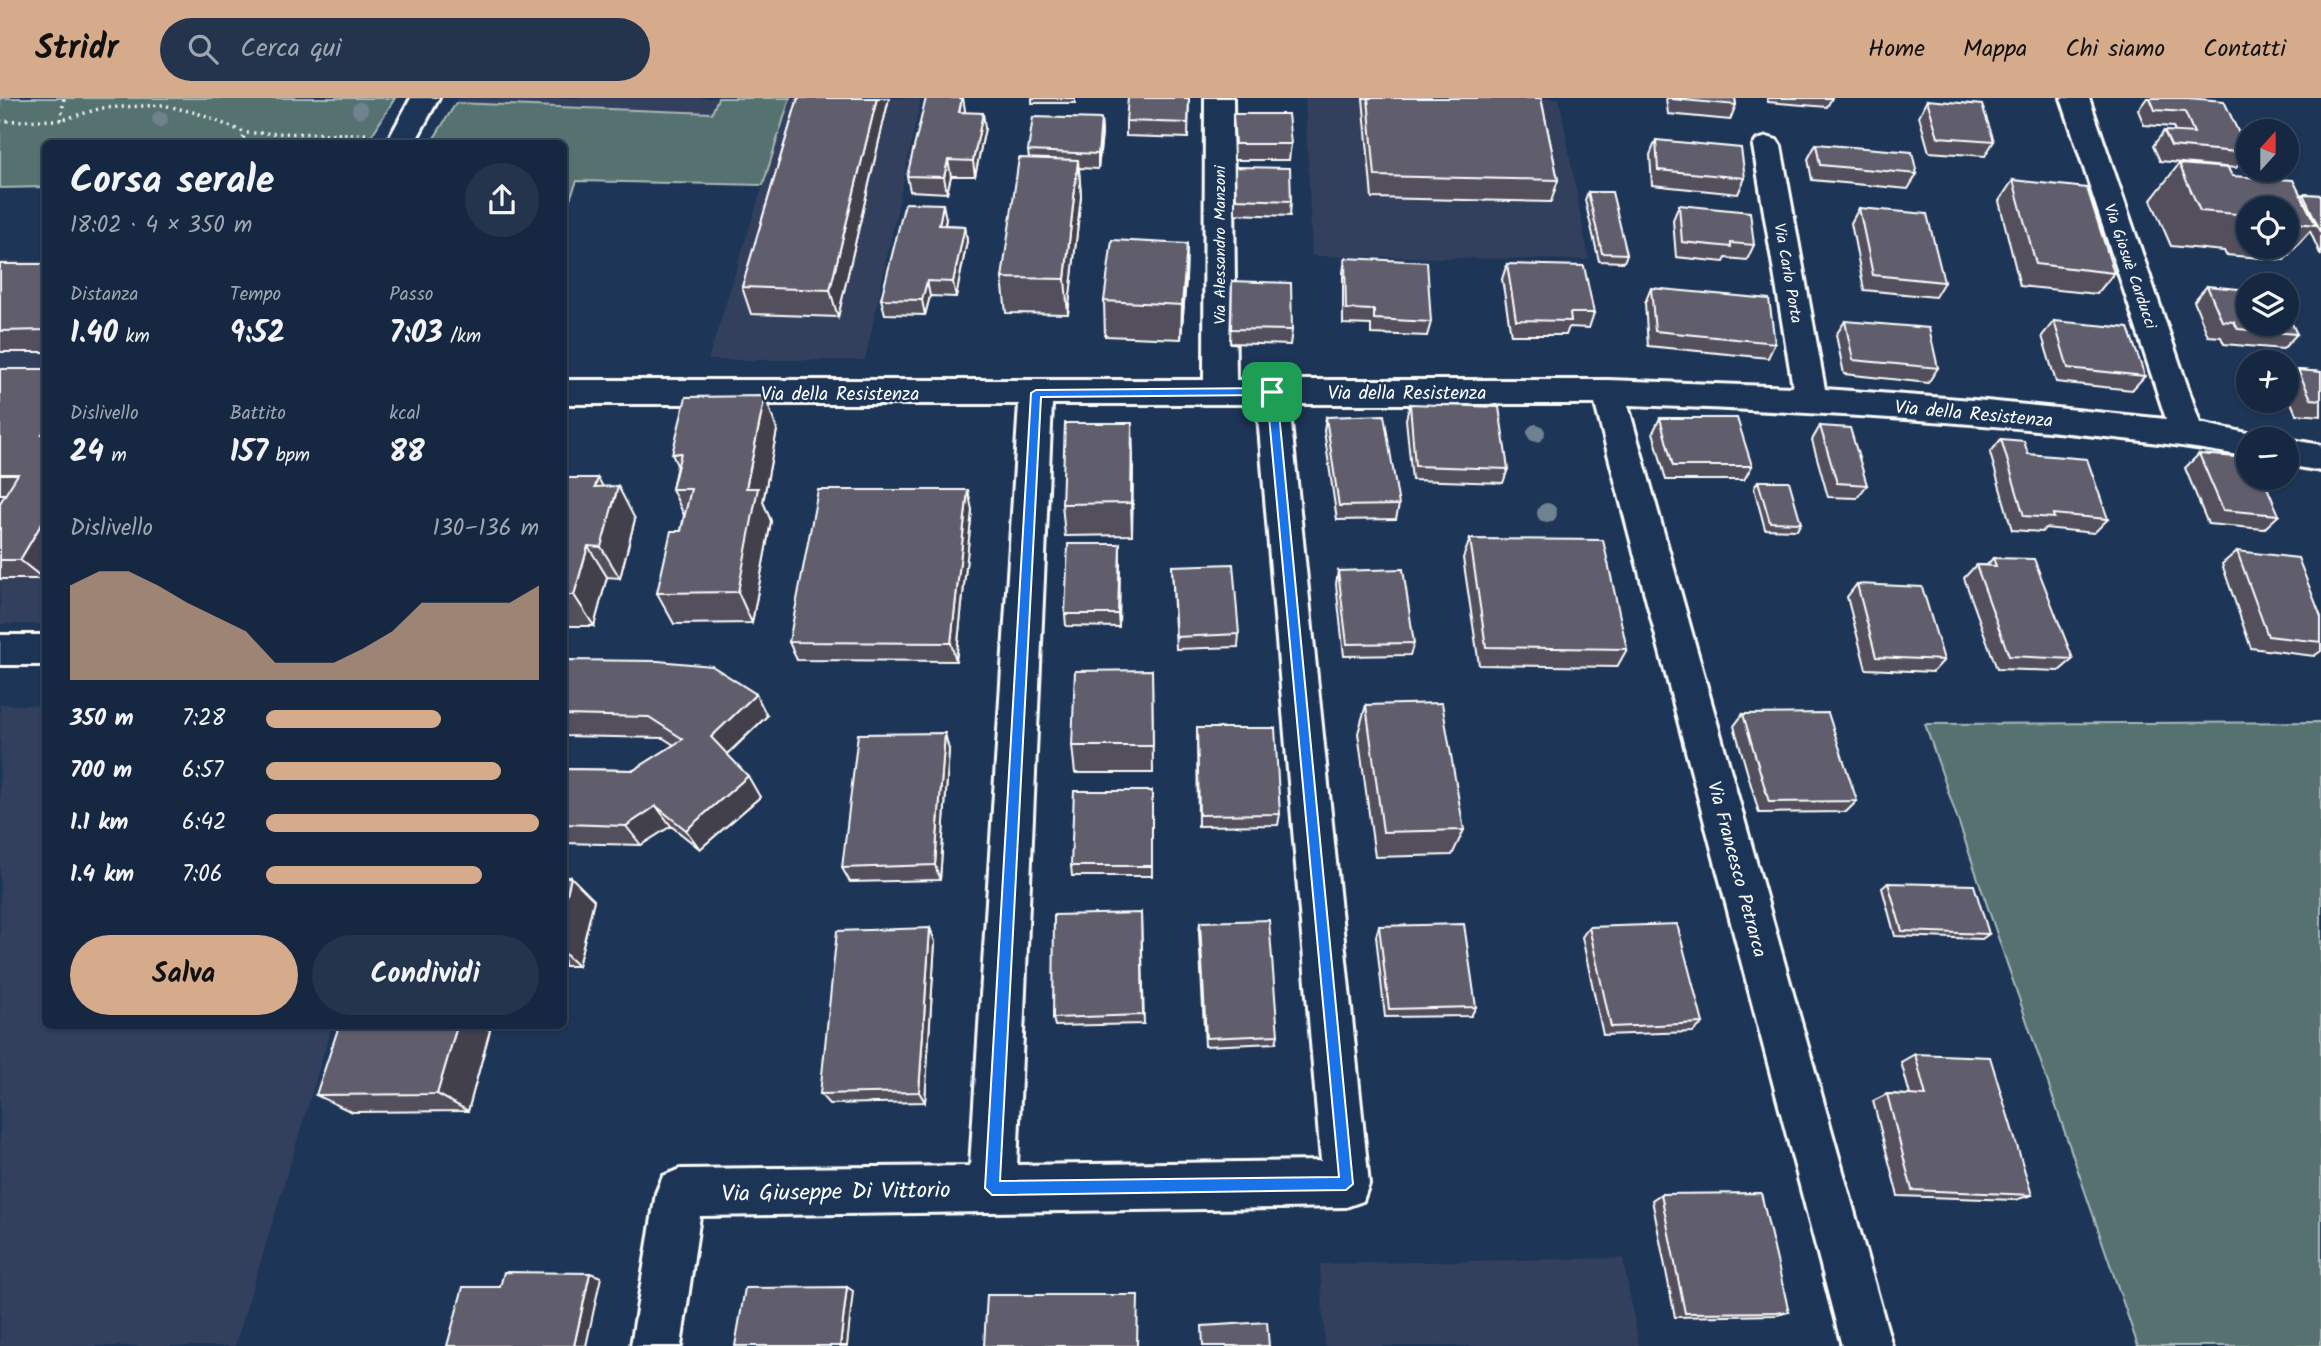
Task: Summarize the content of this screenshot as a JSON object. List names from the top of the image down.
{
  "streets": {
    "street": [
      "Via Alessandro Manzoni",
      "Via Giosuè Carducci",
      "Via Carlo Porta",
      "Via della Resistenza",
      "Via Francesco Petrarca",
      "Via Giuseppe Di Vittorio"
    ]
  },
  "crossings": [
    ["Via Alessandro Manzoni", "Via della Resistenza"],
    ["Via Giosuè Carducci", "Via della Resistenza"],
    ["Via Carlo Porta", "Via della Resistenza"],
    ["Via della Resistenza", "Via Francesco Petrarca"],
    ["Via della Resistenza", "Via Giuseppe Di Vittorio"]
  ],
  "north": "top",
  "page": {
    "header": "Stridr",
    "search": "Cerca qui",
    "nav": [
      "Home",
      "Mappa",
      "Chi siamo",
      "Contatti"
    ],
    "map_buttons": ["+", "−"],
    "heading": ["Corsa serale", "18:02 · 4 × 350 m"],
    "stats": [
      ["Distanza", "1.40 km"],
      ["Tempo", "9:52"],
      ["Passo", "7:03 /km"],
      ["Dislivello", "24 m"],
      ["Battito", "157 bpm"],
      ["kcal", "88"]
    ],
    "chart": ["Dislivello", "130–136 m"],
    "list": [
      {
        "name": "350 m",
        "note": "7:28"
      },
      {
        "name": "700 m",
        "note": "6:57"
      },
      {
        "name": "1.1 km",
        "note": "6:42"
      },
      {
        "name": "1.4 km",
        "note": "7:06"
      }
    ],
    "buttons": ["Salva", "Condividi"]
  }
}
